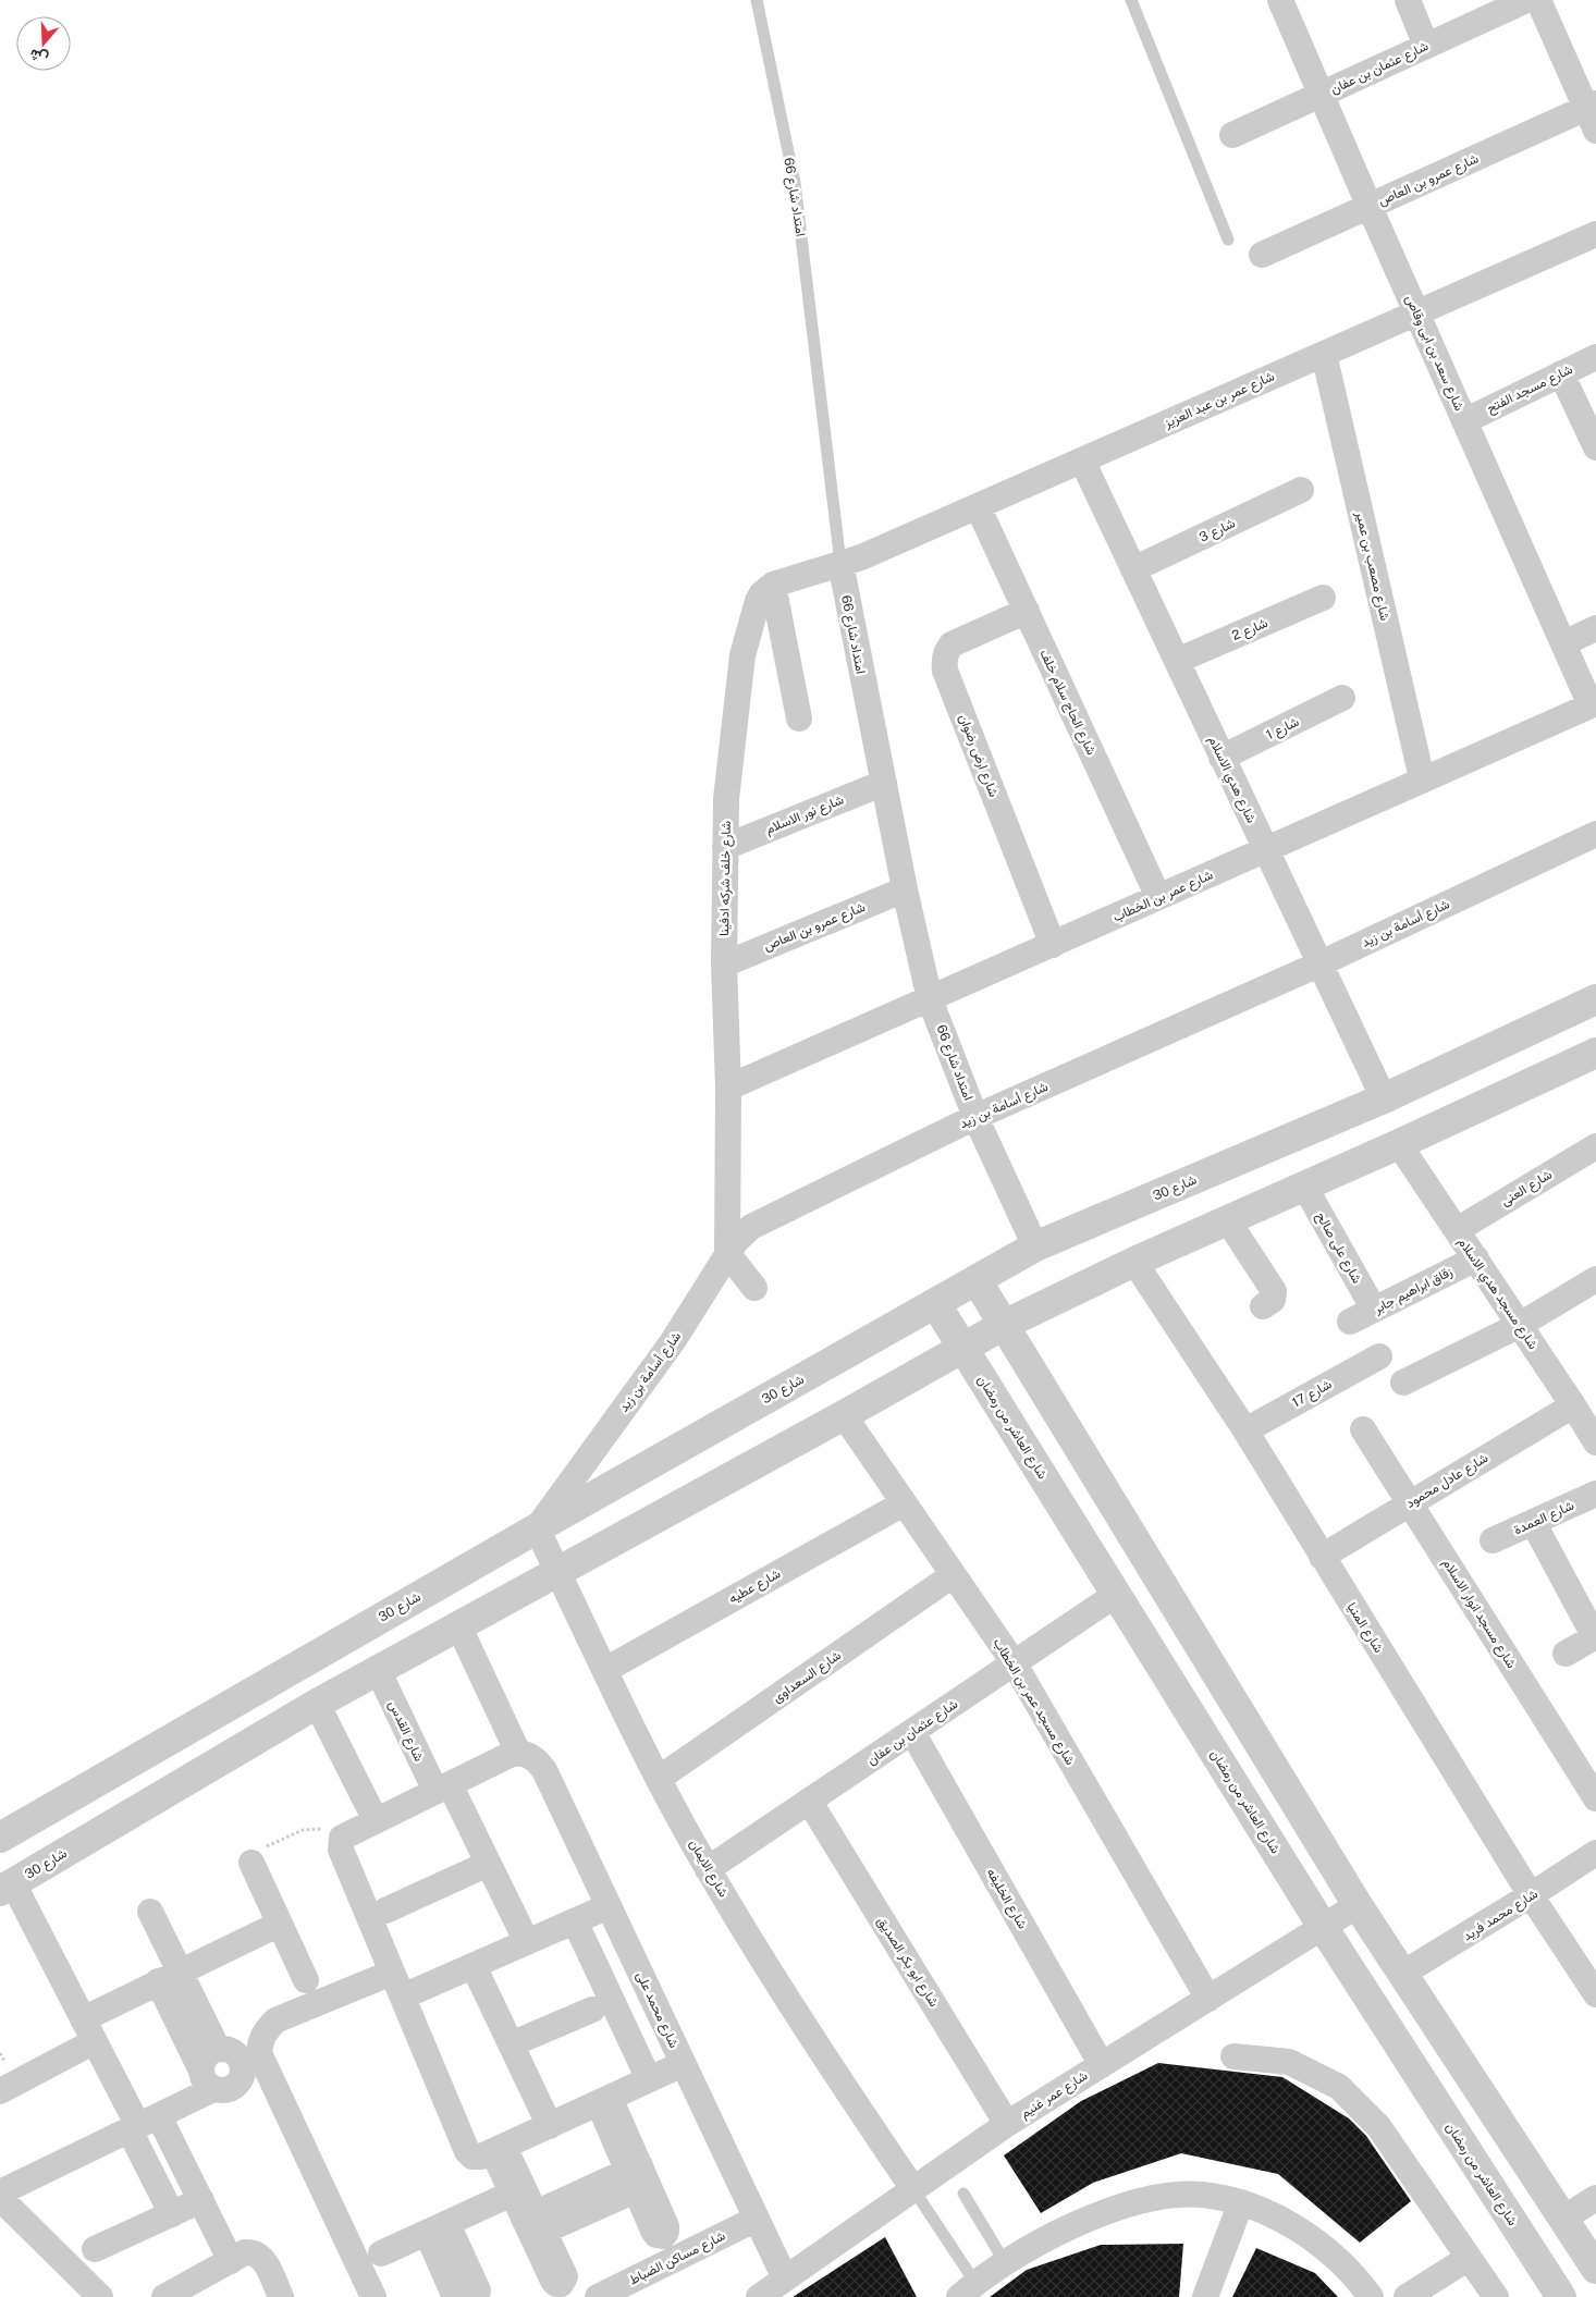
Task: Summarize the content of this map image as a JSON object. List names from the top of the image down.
{
  "streets": {
    "street": [
      "شارع عثمان بن عفان",
      "شارع عمرو بن العاص",
      "امتداد شارع 66",
      "شارع سعد بن ابى وقاص",
      "شارع مسجد الفتح",
      "شارع عمر بن عبد العزيز",
      "شارع 3",
      "شارع مصعب بن عمير",
      "شارع 2",
      "شارع الحاج سلام خلف",
      "شارع 1",
      "شارع ارض رضوان",
      "شارع هدي الاسلام",
      "شارع نور الاسلام",
      "شارع خلف شركه ادفينا",
      "شارع عمر بن الخطاب",
      "شارع أسامة بن زيد",
      "شارع 30",
      "شارع العنى",
      "شارع على صالح",
      "زقاق ابراهيم جابر",
      "شارع مسجد هدي الاسلام",
      "شارع 17",
      "شارع العاشر من رمضان",
      "شارع عادل محمود",
      "شارع العمدة",
      "شارع عطيه",
      "شارع مسجد انوار الاسلام",
      "شارع المنيا",
      "شارع السعداوى",
      "شارع مسجد عمر بن الخطاب",
      "شارع القدس",
      "شارع الايمان",
      "شارع الخليفه",
      "شارع محمد فريد",
      "شارع ابو بكر الصديق",
      "شارع محمد على",
      "شارع عمر غنيم",
      "شارع مساكن الضباط"
    ]
  },
  "crossings": [
    ["شارع عثمان بن عفان", "شارع سعد بن ابى وقاص"],
    ["شارع عثمان بن عفان", "شارع العاشر من رمضان"],
    ["شارع عثمان بن عفان", "شارع مسجد عمر بن الخطاب"],
    ["شارع عثمان بن عفان", "شارع الايمان"],
    ["شارع عثمان بن عفان", "شارع الخليفه"],
    ["شارع عثمان بن عفان", "شارع ابو بكر الصديق"],
    ["شارع عمرو بن العاص", "امتداد شارع 66"],
    ["شارع عمرو بن العاص", "شارع سعد بن ابى وقاص"],
    ["شارع عمرو بن العاص", "شارع خلف شركه ادفينا"],
    ["امتداد شارع 66", "شارع عمر بن عبد العزيز"],
    ["امتداد شارع 66", "شارع نور الاسلام"],
    ["امتداد شارع 66", "شارع عمر بن الخطاب"],
    ["امتداد شارع 66", "شارع أسامة بن زيد"],
    ["امتداد شارع 66", "شارع 30"],
    ["شارع سعد بن ابى وقاص", "شارع مسجد الفتح"],
    ["شارع سعد بن ابى وقاص", "شارع عمر بن عبد العزيز"],
    ["شارع سعد بن ابى وقاص", "شارع عمر بن الخطاب"],
    ["شارع عمر بن عبد العزيز", "شارع مصعب بن عمير"],
    ["شارع عمر بن عبد العزيز", "شارع الحاج سلام خلف"],
    ["شارع عمر بن عبد العزيز", "شارع هدي الاسلام"],
    ["شارع 3", "شارع هدي الاسلام"],
    ["شارع مصعب بن عمير", "شارع عمر بن الخطاب"],
    ["شارع 2", "شارع هدي الاسلام"],
    ["شارع الحاج سلام خلف", "شارع ارض رضوان"],
    ["شارع الحاج سلام خلف", "شارع عمر بن الخطاب"],
    ["شارع 1", "شارع هدي الاسلام"],
    ["شارع ارض رضوان", "شارع عمر بن الخطاب"],
    ["شارع هدي الاسلام", "شارع عمر بن الخطاب"],
    ["شارع هدي الاسلام", "شارع أسامة بن زيد"],
    ["شارع هدي الاسلام", "شارع 30"],
    ["شارع نور الاسلام", "شارع خلف شركه ادفينا"],
    ["شارع خلف شركه ادفينا", "شارع عمر بن الخطاب"],
    ["شارع خلف شركه ادفينا", "شارع أسامة بن زيد"],
    ["شارع أسامة بن زيد", "شارع 30"],
    ["شارع أسامة بن زيد", "شارع الايمان"],
    ["شارع 30", "شارع على صالح"],
    ["شارع 30", "شارع مسجد هدي الاسلام"],
    ["شارع 30", "شارع العاشر من رمضان"],
    ["شارع 30", "شارع المنيا"],
    ["شارع 30", "شارع مسجد عمر بن الخطاب"],
    ["شارع 30", "شارع القدس"],
    ["شارع 30", "شارع الايمان"],
    ["شارع العنى", "شارع مسجد هدي الاسلام"],
    ["شارع على صالح", "زقاق ابراهيم جابر"],
    ["زقاق ابراهيم جابر", "شارع مسجد هدي الاسلام"],
    ["شارع مسجد هدي الاسلام", "شارع عادل محمود"],
    ["شارع 17", "شارع المنيا"],
    ["شارع العاشر من رمضان", "شارع عمر غنيم"],
    ["شارع عادل محمود", "شارع مسجد انوار الاسلام"],
    ["شارع عادل محمود", "شارع المنيا"],
    ["شارع عطيه", "شارع مسجد عمر بن الخطاب"],
    ["شارع عطيه", "شارع الايمان"],
    ["شارع المنيا", "شارع محمد فريد"],
    ["شارع السعداوى", "شارع مسجد عمر بن الخطاب"],
    ["شارع السعداوى", "شارع الايمان"],
    ["شارع مسجد عمر بن الخطاب", "شارع عمر غنيم"],
    ["شارع الايمان", "شارع عمر غنيم"],
    ["شارع الخليفه", "شارع عمر غنيم"],
    ["شارع ابو بكر الصديق", "شارع عمر غنيم"],
    ["شارع محمد على", "شارع عمر غنيم"],
    ["شارع محمد على", "شارع مساكن الضباط"]
  ],
  "north": "bottom"
}
